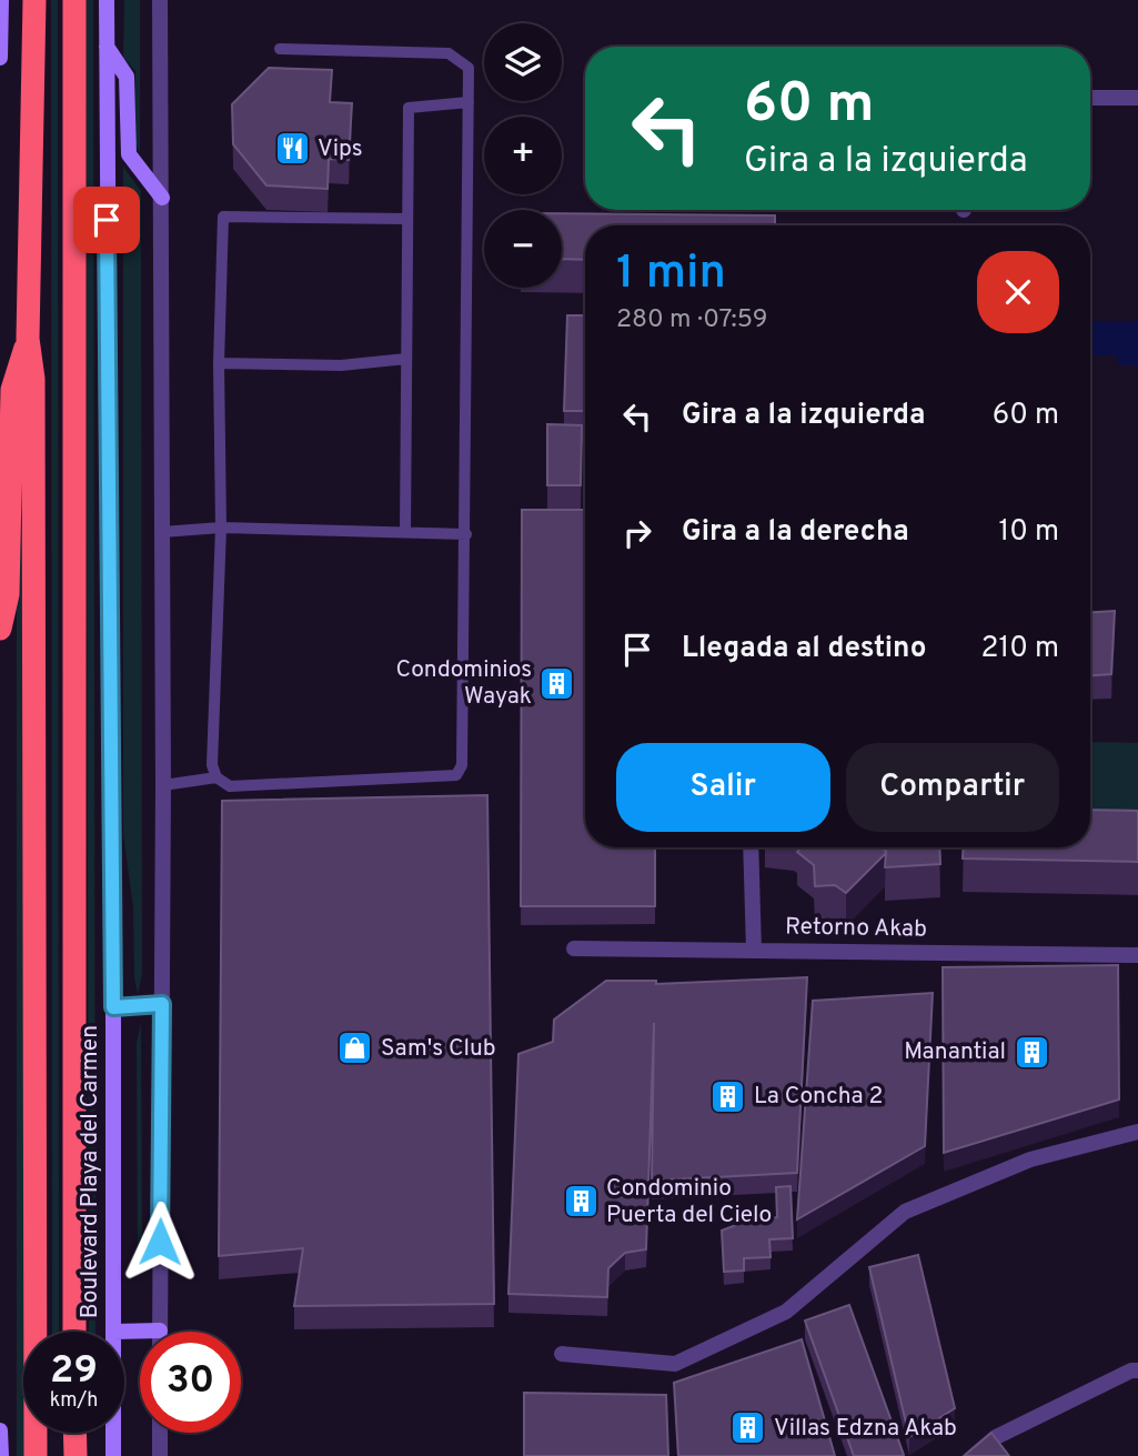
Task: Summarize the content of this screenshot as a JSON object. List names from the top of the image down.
{
  "streets": {
    "main road": ["Boulevard Playa del Carmen"],
    "street": ["Retorno Akab"]
  },
  "places": {
    "restaurant": ["Vips"],
    "building": [
      "Condominios Wayak",
      "Manantial",
      "La Concha 2",
      "Condominio Puerta del Cielo",
      "Villas Edzna Akab"
    ],
    "shop": ["Sam's Club"]
  },
  "page": {
    "map_buttons": ["+", "−"],
    "turn": ["60 m", "Gira a la izquierda"],
    "heading": ["1 min", "280 m · 07:59"],
    "list": [
      {
        "name": "Gira a la izquierda",
        "value": "60 m"
      },
      {
        "name": "Gira a la derecha",
        "value": "10 m"
      },
      {
        "name": "Llegada al destino",
        "value": "210 m"
      }
    ],
    "buttons": ["Salir", "Compartir"],
    "speed": "29 km/h",
    "limit": "30"
  }
}
